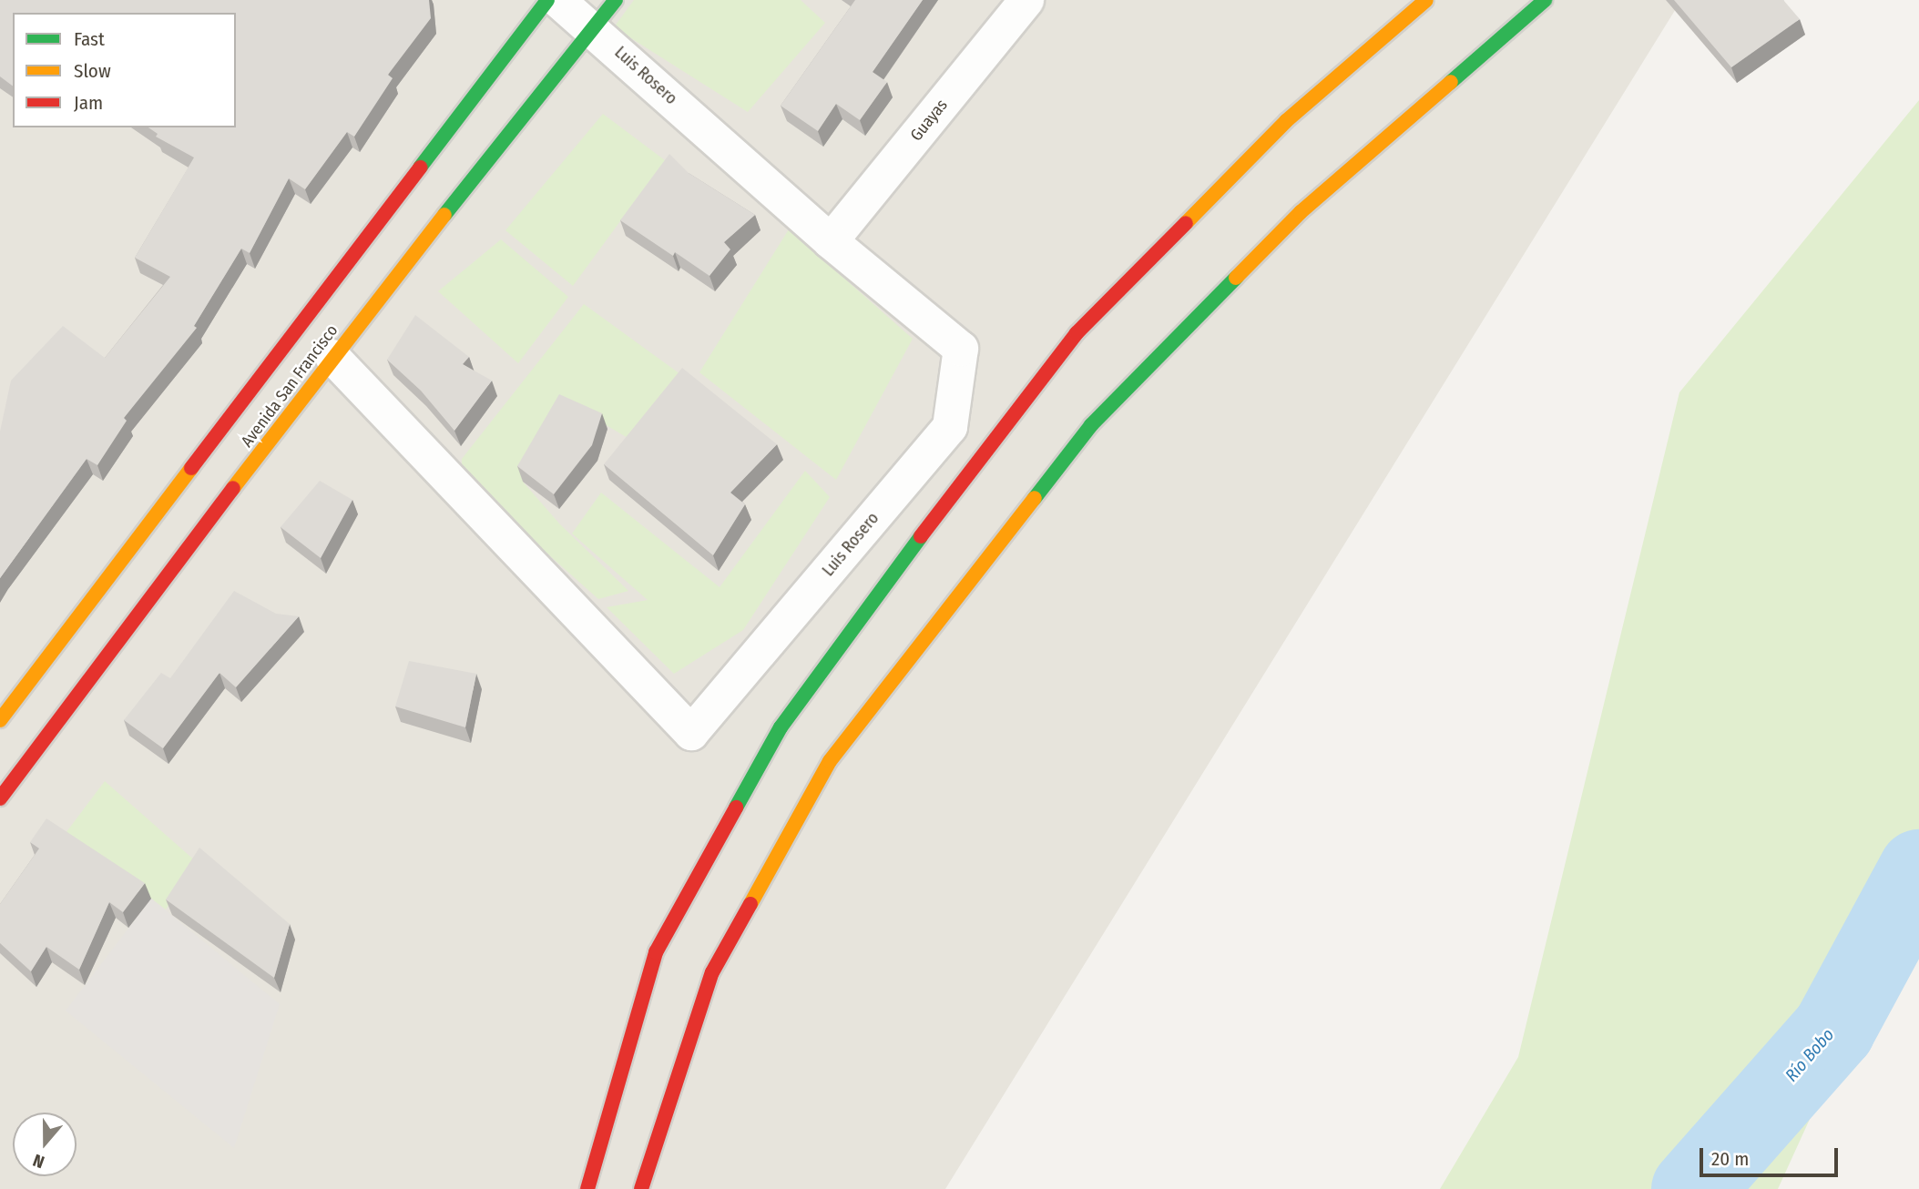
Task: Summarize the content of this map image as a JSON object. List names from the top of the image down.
{
  "streets": {
    "main road": ["Avenida San Francisco"],
    "street": ["Luis Rosero", "Guayas"]
  },
  "crossings": [
    ["Luis Rosero", "Guayas"],
    ["Luis Rosero", "Avenida San Francisco"]
  ],
  "water": ["Río Bobo"],
  "legend": ["Fast", "Slow", "Jam"],
  "scale_bar": "20 m",
  "north": "bottom"
}
